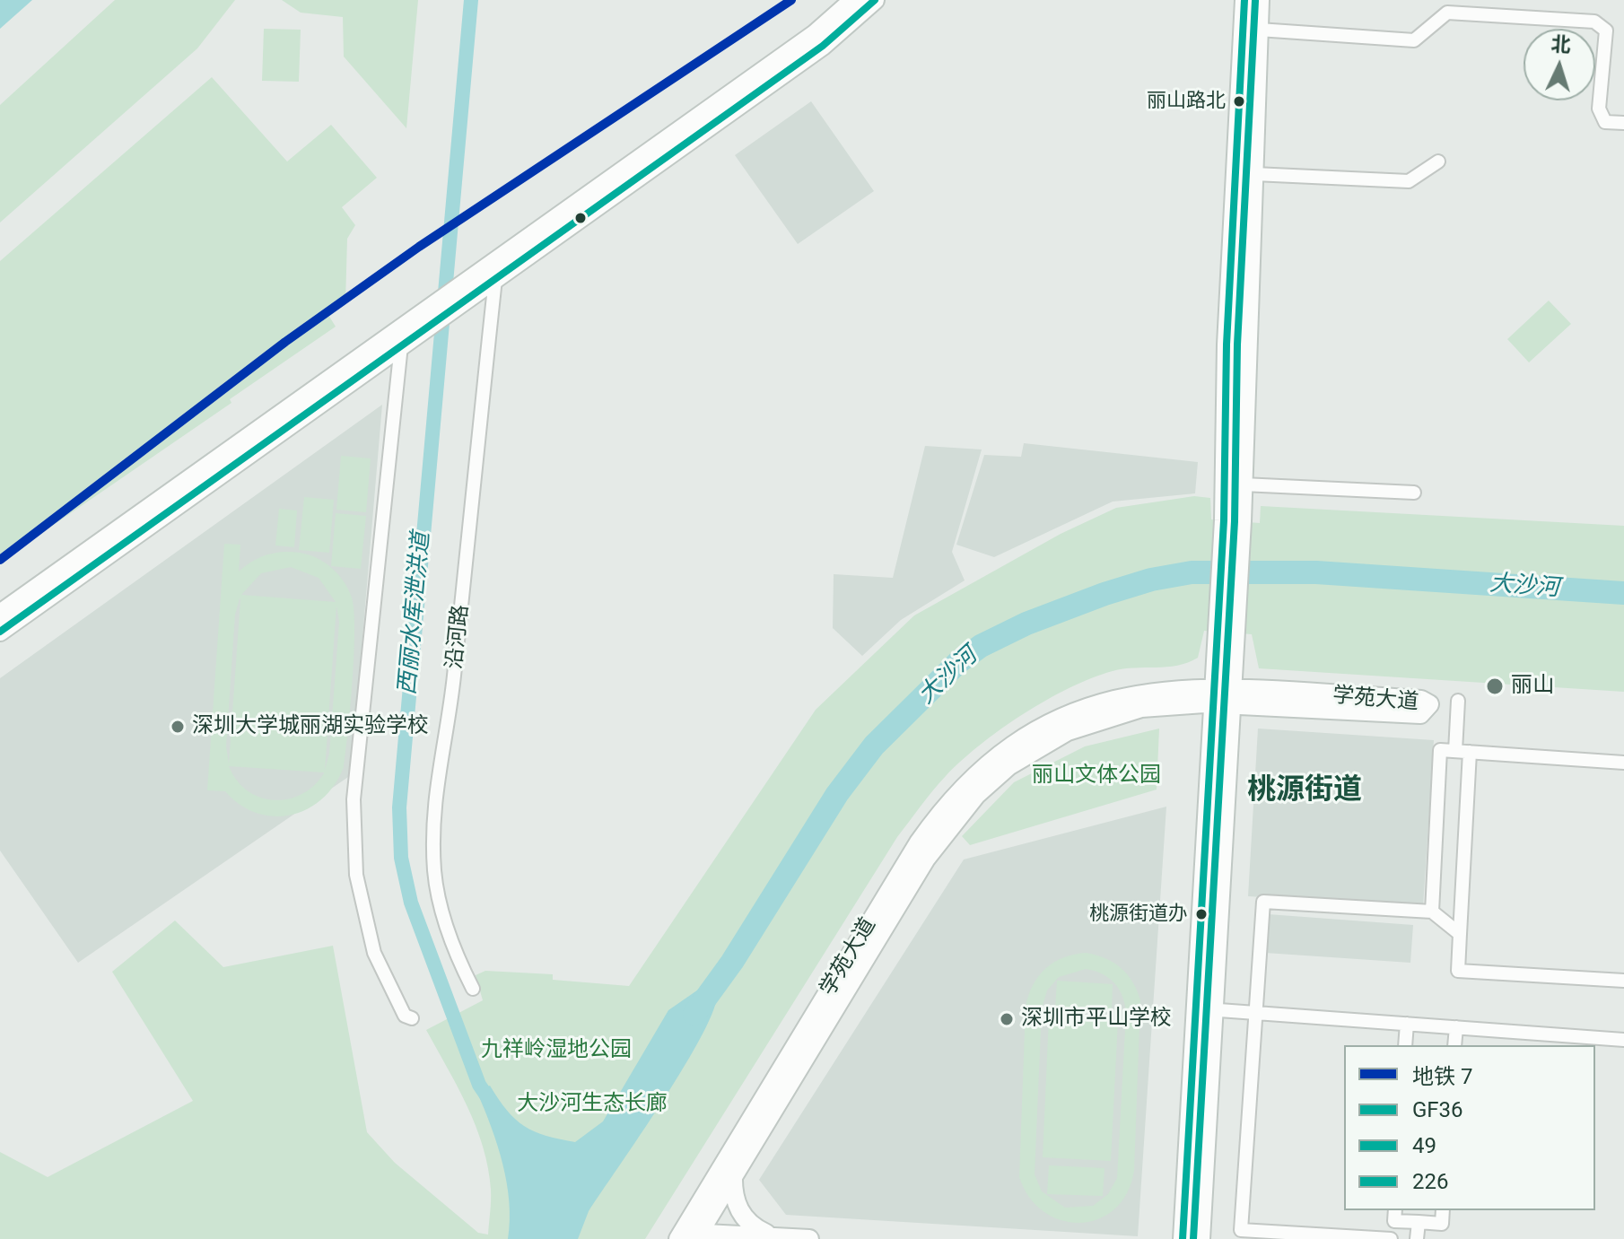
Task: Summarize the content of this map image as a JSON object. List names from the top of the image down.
{
  "streets": {
    "street": ["沿河路", "学苑大道"]
  },
  "districts": ["桃源街道"],
  "water": ["大沙河", "西丽水库泄洪道"],
  "parks": ["丽山文体公园", "九祥岭湿地公园", "大沙河生态长廊"],
  "places": [
    "丽山路北",
    "丽山",
    "深圳大学城丽湖实验学校",
    "桃源街道办",
    "深圳市平山学校"
  ],
  "lines": [
    "metro line 7",
    "transit line GF36",
    "transit line 226",
    "transit line 49"
  ],
  "legend": [
    "地铁 7",
    "GF36",
    "49",
    "226"
  ],
  "north": "top"
}
